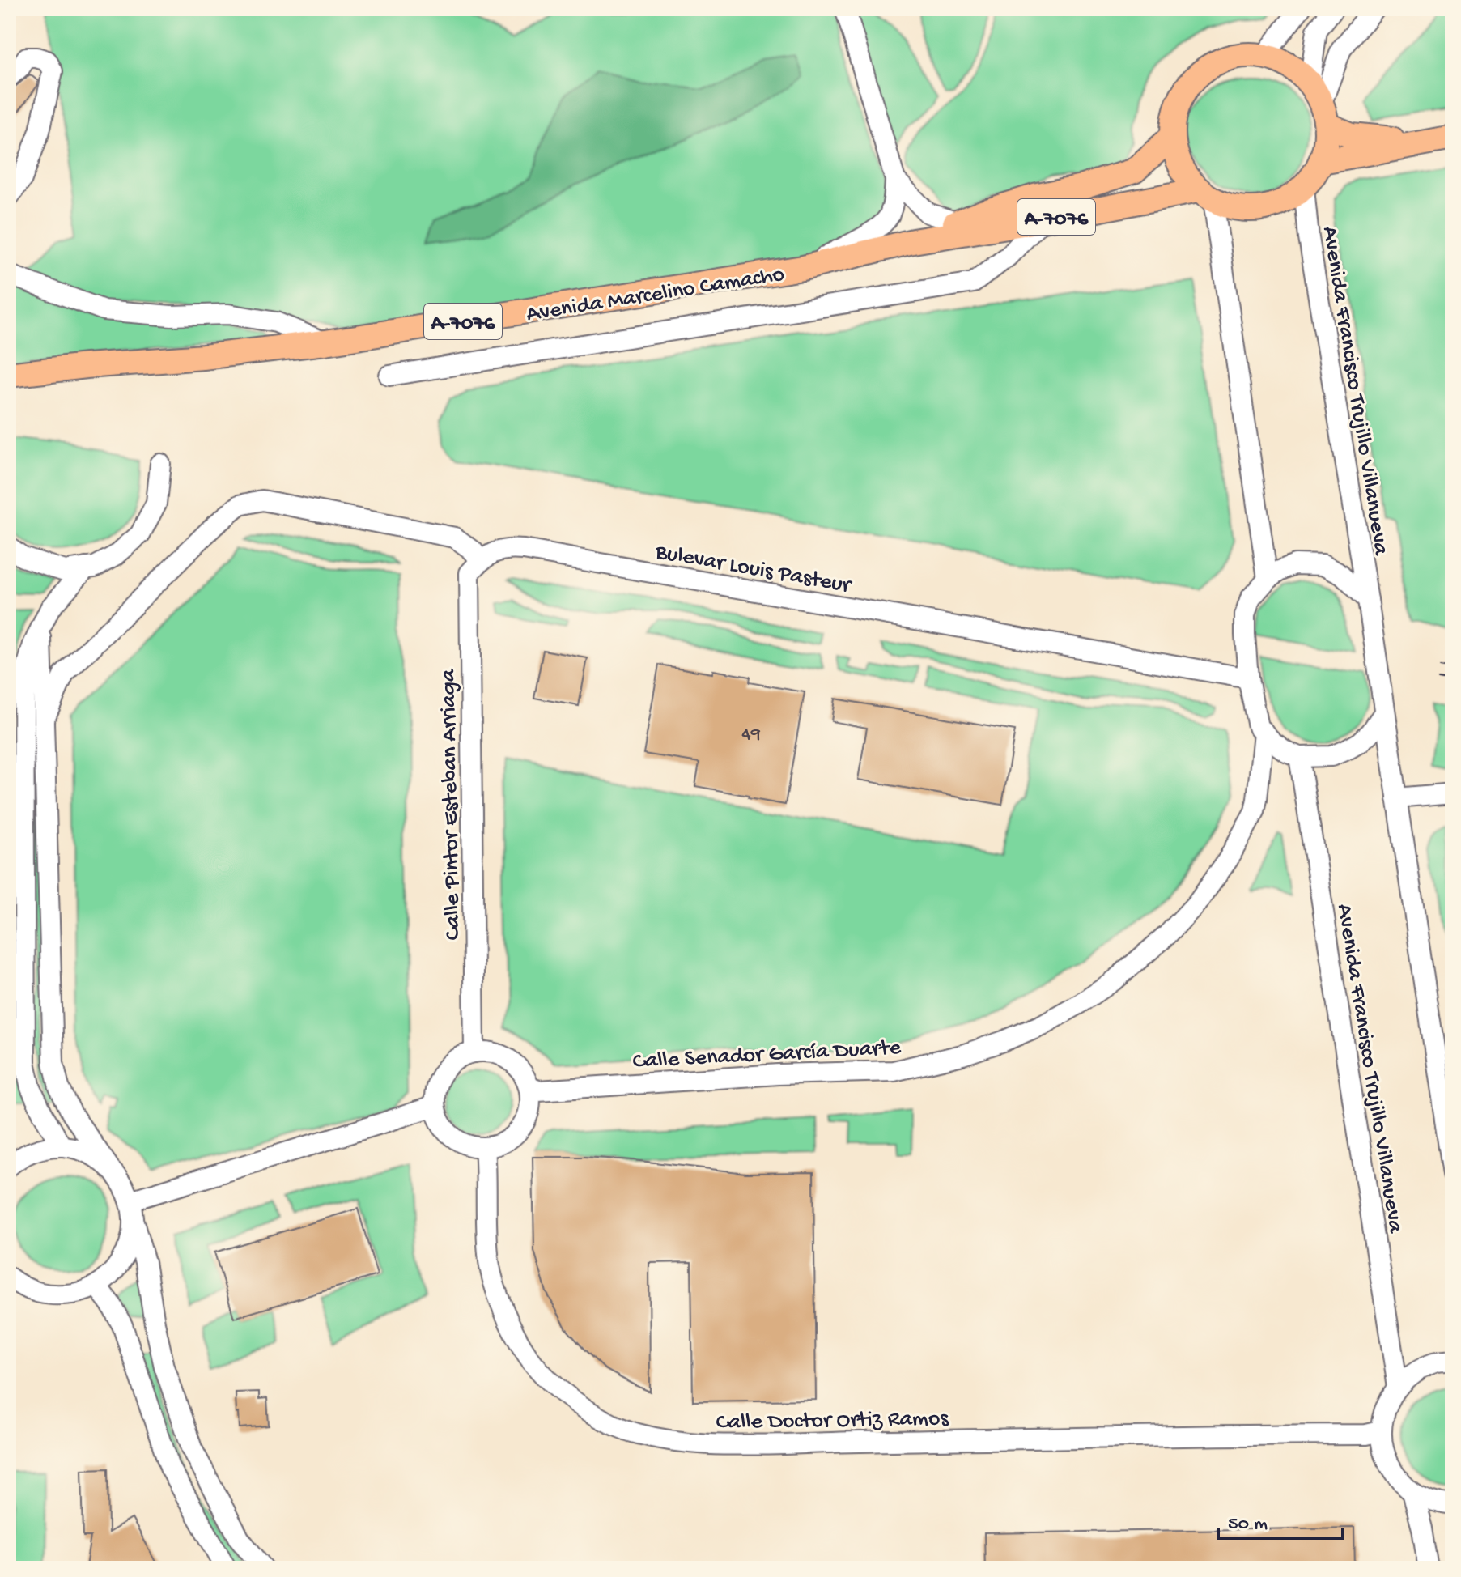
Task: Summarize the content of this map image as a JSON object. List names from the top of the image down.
{
  "streets": {
    "main road": ["A-7076", "Avenida Marcelino Camacho"],
    "street": [
      "Avenida Francisco Trujillo Villanueva",
      "Bulevar Louis Pasteur",
      "Calle Pintor Esteban Arriaga",
      "Calle Senador García Duarte",
      "Calle Doctor Ortiz Ramos"
    ]
  },
  "crossings": [
    ["A-7076", "Avenida Marcelino Camacho"],
    ["A-7076", "Avenida Francisco Trujillo Villanueva"],
    ["Avenida Marcelino Camacho", "Avenida Francisco Trujillo Villanueva"],
    ["Avenida Francisco Trujillo Villanueva", "Bulevar Louis Pasteur"],
    ["Avenida Francisco Trujillo Villanueva", "Calle Senador García Duarte"],
    ["Bulevar Louis Pasteur", "Calle Pintor Esteban Arriaga"],
    ["Bulevar Louis Pasteur", "Calle Senador García Duarte"],
    ["Calle Pintor Esteban Arriaga", "Calle Senador García Duarte"],
    ["Calle Pintor Esteban Arriaga", "Calle Doctor Ortiz Ramos"],
    ["Calle Senador García Duarte", "Calle Doctor Ortiz Ramos"]
  ],
  "house_numbers": ["49"],
  "scale_bar": "50 m"
}
